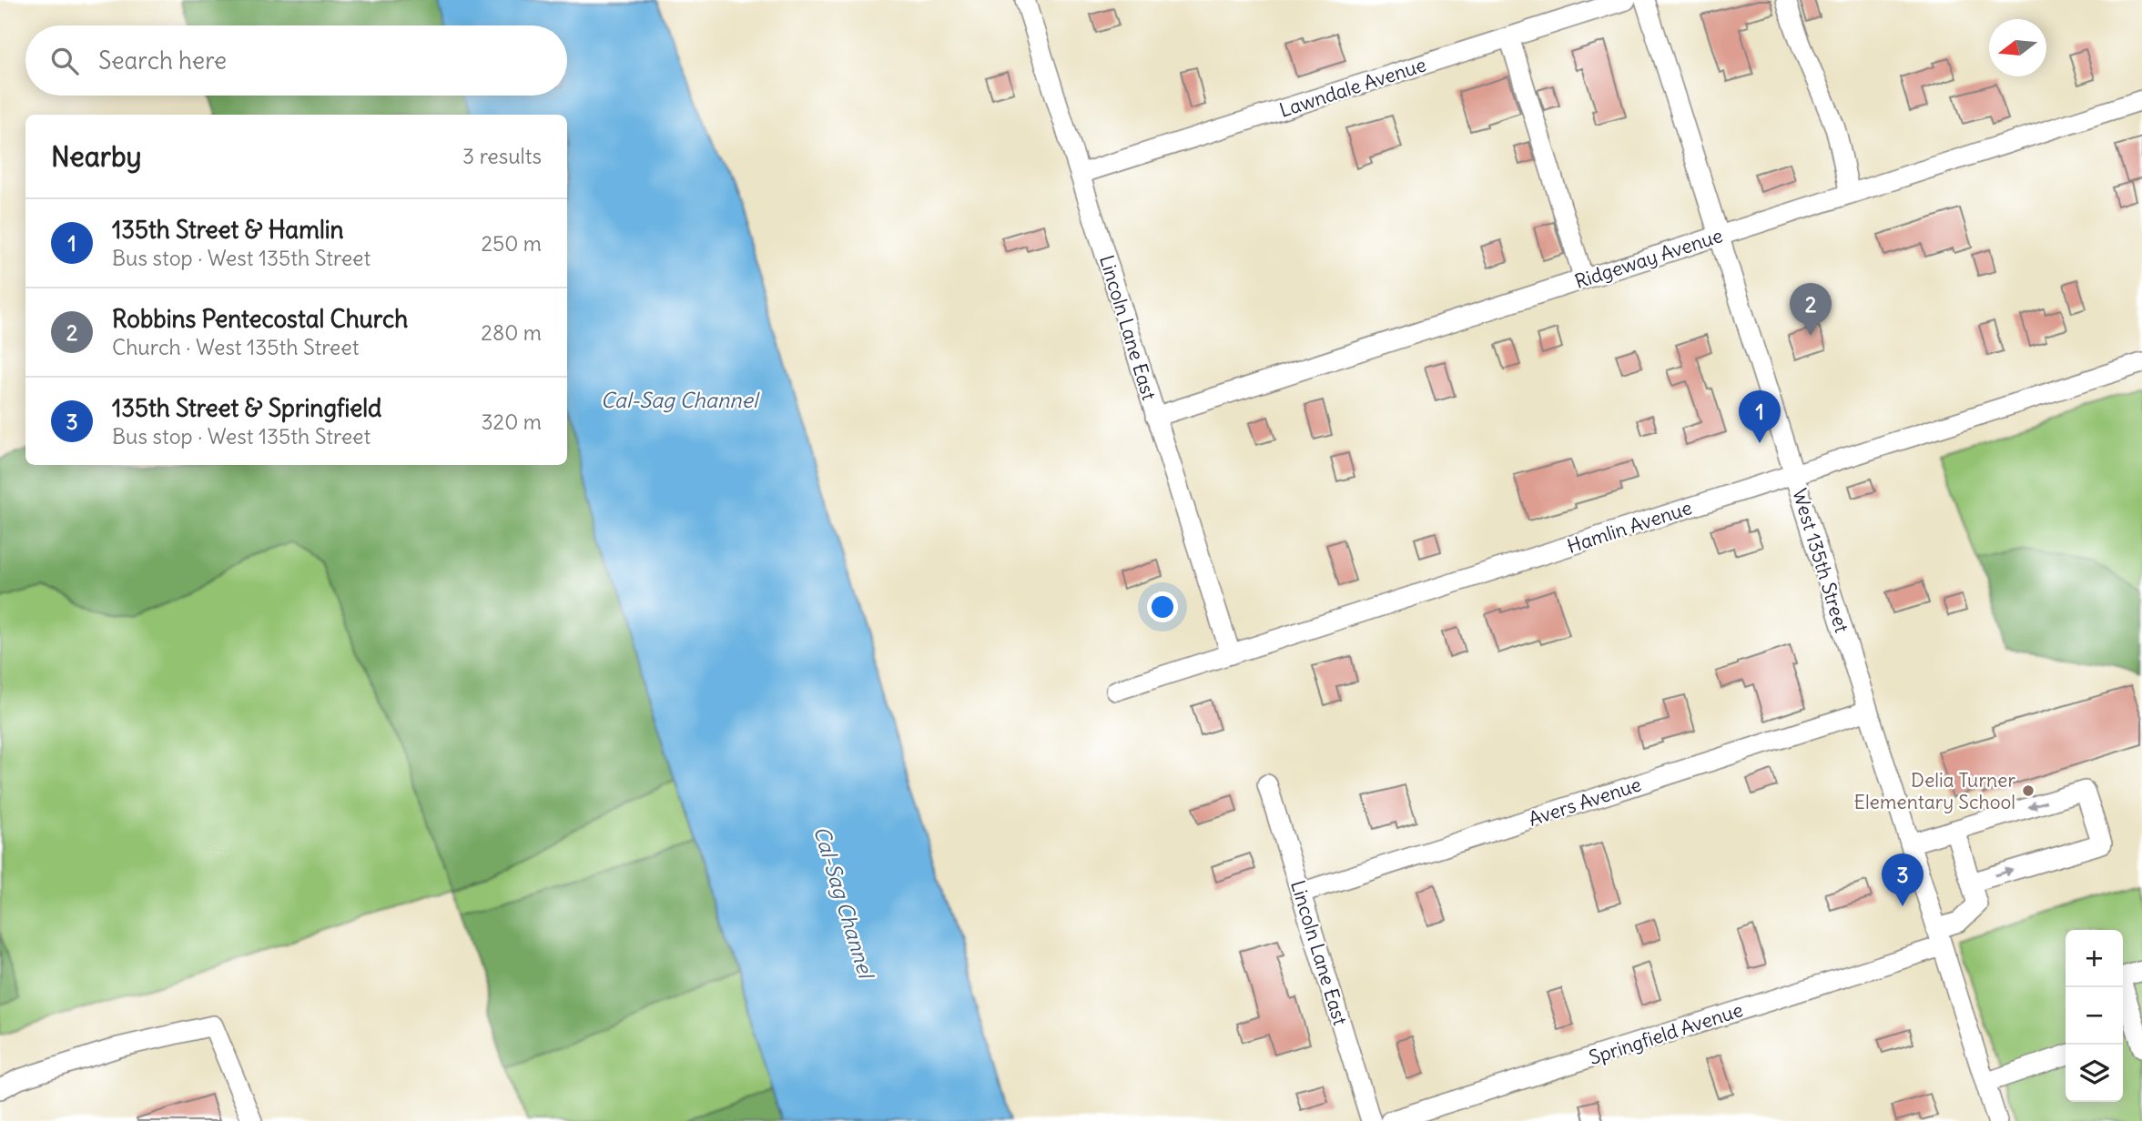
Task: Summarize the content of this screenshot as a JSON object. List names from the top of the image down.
{
  "streets": {
    "street": [
      "Lawndale Avenue",
      "Ridgeway Avenue",
      "Lincoln Lane East",
      "Hamlin Avenue",
      "West 135th Street",
      "Avers Avenue",
      "Springfield Avenue"
    ]
  },
  "crossings": [
    ["Lawndale Avenue", "Lincoln Lane East"],
    ["Ridgeway Avenue", "Lincoln Lane East"],
    ["Ridgeway Avenue", "West 135th Street"],
    ["Lincoln Lane East", "Hamlin Avenue"],
    ["Lincoln Lane East", "Avers Avenue"],
    ["Hamlin Avenue", "West 135th Street"],
    ["West 135th Street", "Avers Avenue"],
    ["West 135th Street", "Springfield Avenue"]
  ],
  "water": ["Cal-Sag Channel"],
  "places": ["Delia Turner Elementary School"],
  "north": "left",
  "page": {
    "search": "Search here",
    "heading": ["Nearby", "3 results"],
    "list": [
      {
        "mark": "1",
        "name": "135th Street & Hamlin",
        "note": "Bus stop · West 135th Street",
        "value": "250 m"
      },
      {
        "mark": "2",
        "name": "Robbins Pentecostal Church",
        "note": "Church · West 135th Street",
        "value": "280 m"
      },
      {
        "mark": "3",
        "name": "135th Street & Springfield",
        "note": "Bus stop · West 135th Street",
        "value": "320 m"
      }
    ],
    "pins": ["2", "1", "3"],
    "map_buttons": ["+", "−"]
  }
}
